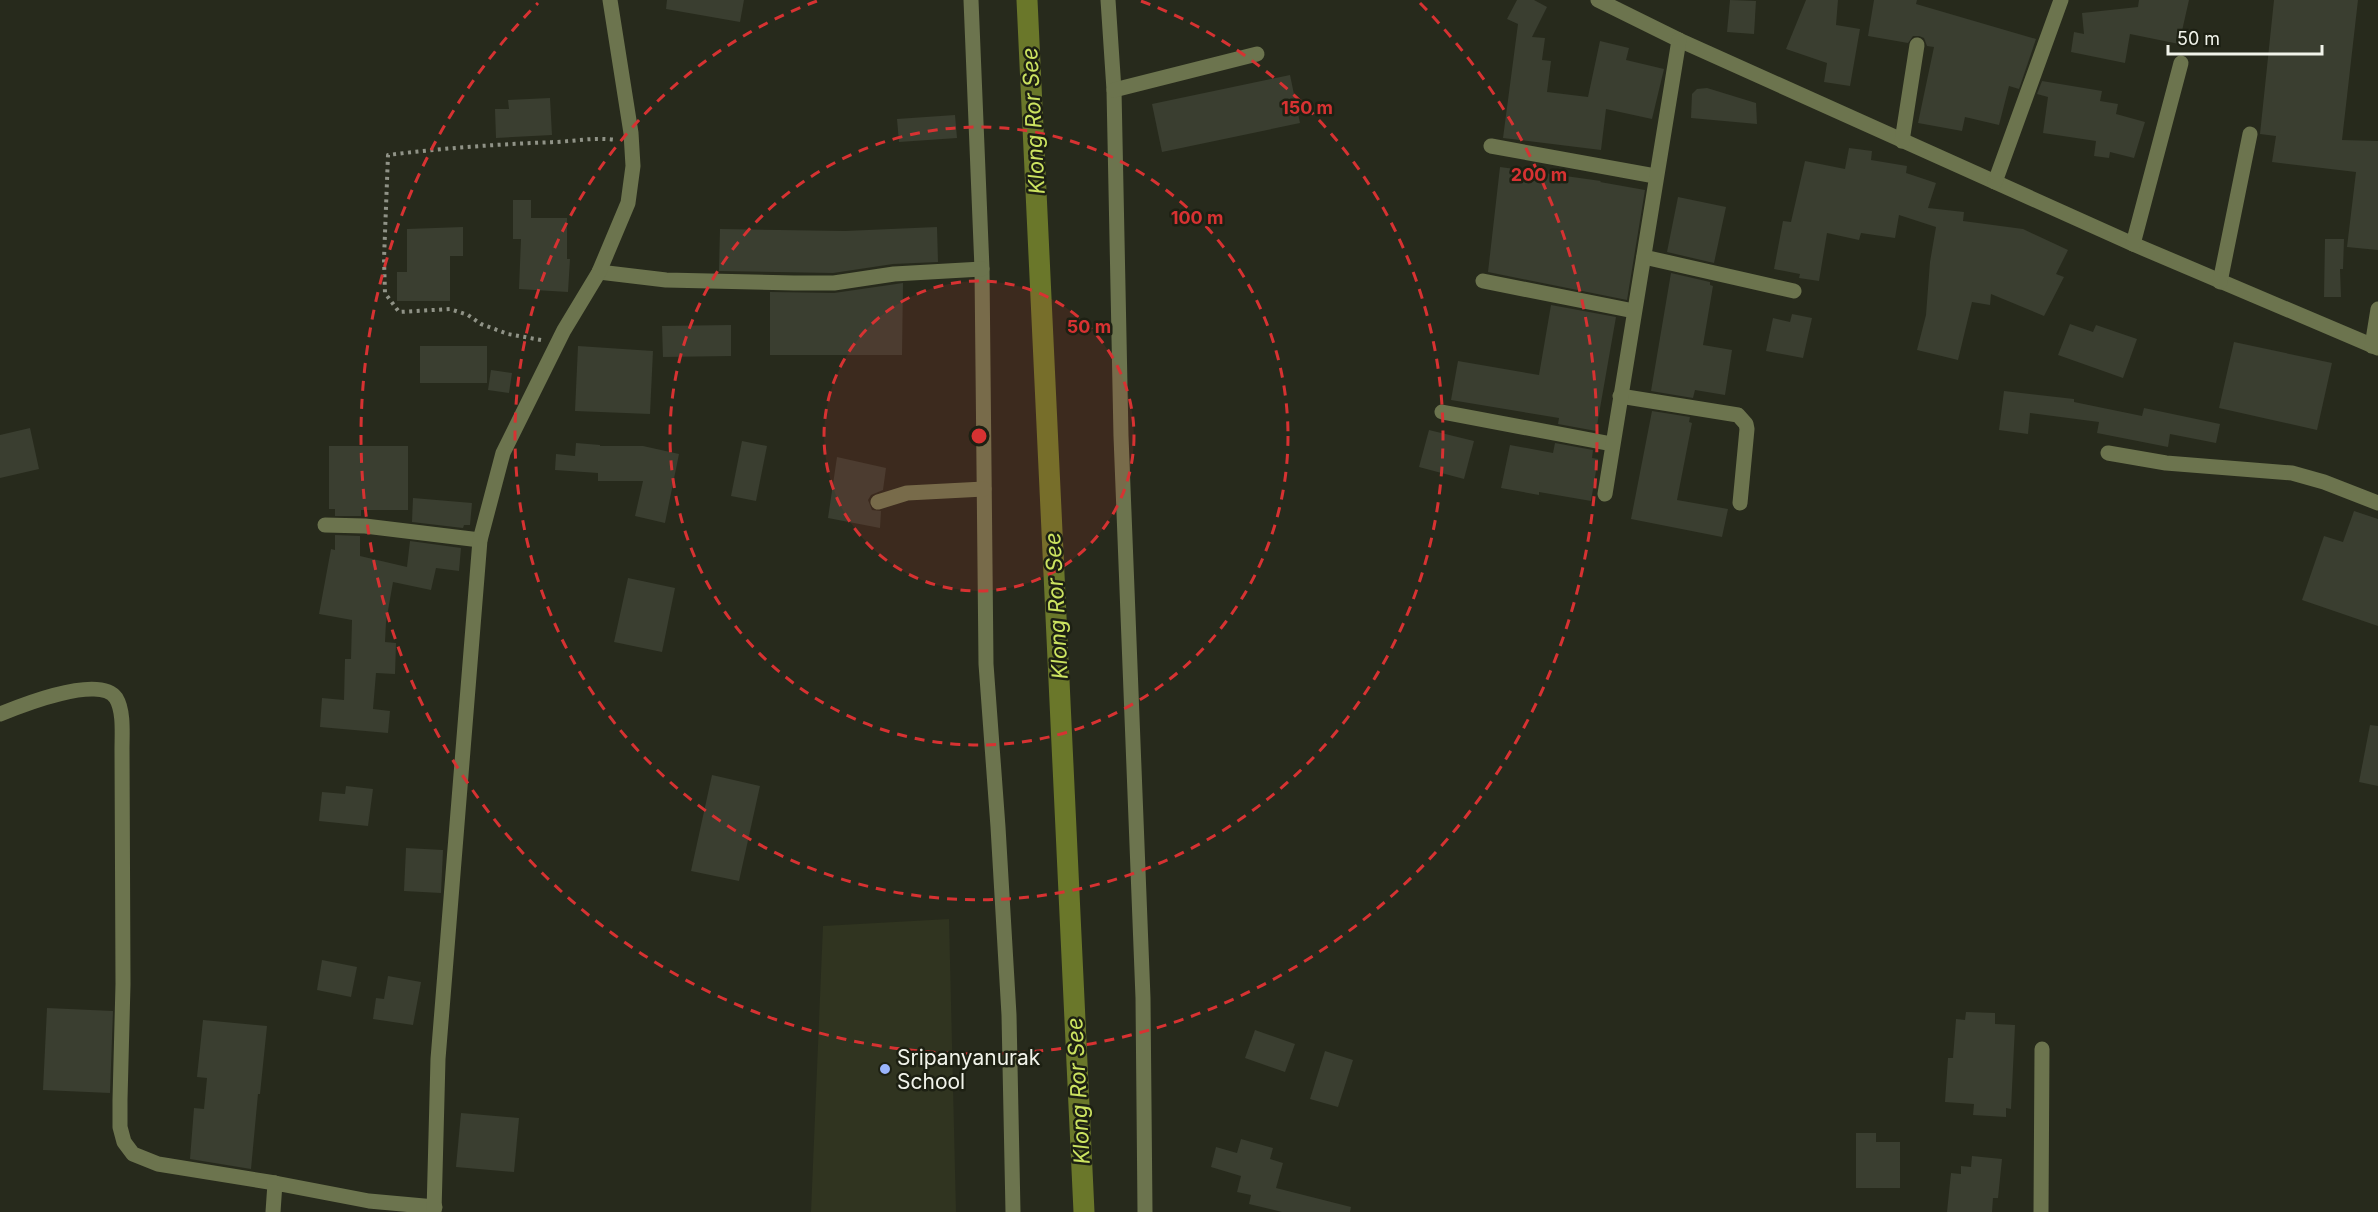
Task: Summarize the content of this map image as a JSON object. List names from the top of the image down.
{
  "water": ["Klong Ror See"],
  "places": ["Sripanyanurak School"],
  "scale_bar": "50 m",
  "rings": [
    "150 m",
    "200 m",
    "100 m",
    "50 m"
  ]
}
